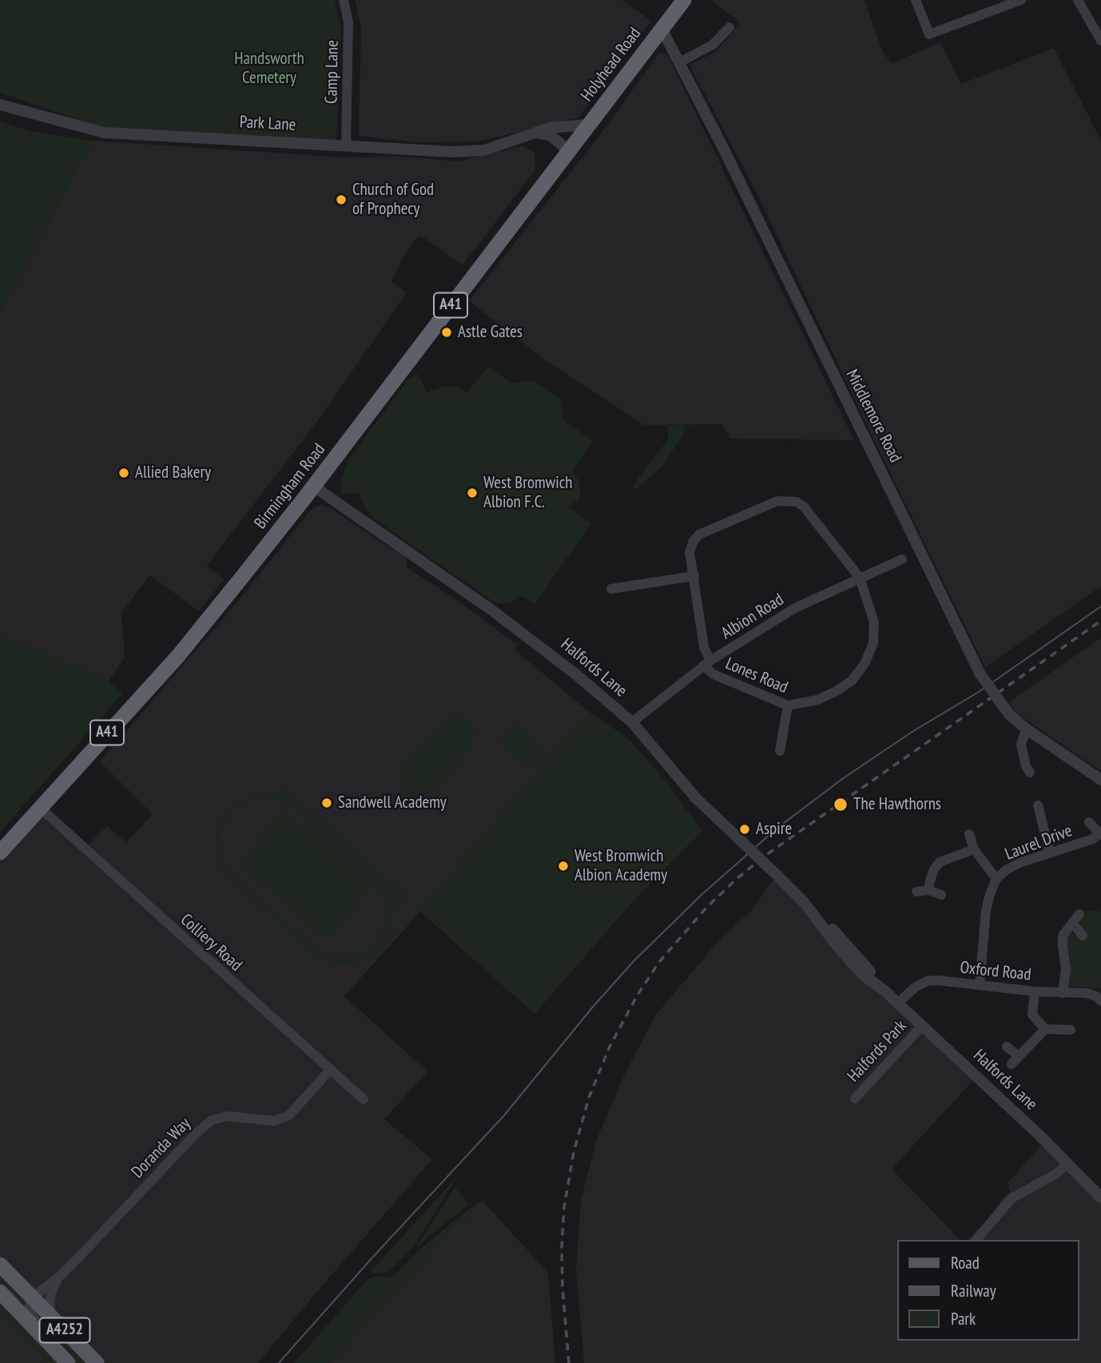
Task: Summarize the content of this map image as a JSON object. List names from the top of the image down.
{
  "streets": {
    "highway": ["Holyhead Road", "A41", "Birmingham Road"],
    "main road": ["A4252"],
    "street": [
      "Camp Lane",
      "Park Lane",
      "Middlemore Road",
      "Albion Road",
      "Halfords Lane",
      "Lones Road",
      "Laurel Drive",
      "Colliery Road",
      "Oxford Road",
      "Halfords Park",
      "Doranda Way"
    ]
  },
  "crossings": [
    ["Holyhead Road", "Park Lane"],
    ["Holyhead Road", "Middlemore Road"],
    ["Holyhead Road", "Birmingham Road"],
    ["Camp Lane", "Park Lane"],
    ["Park Lane", "Birmingham Road"],
    ["Birmingham Road", "Halfords Lane"],
    ["Birmingham Road", "Colliery Road"],
    ["Albion Road", "Halfords Lane"],
    ["Albion Road", "Lones Road"],
    ["Halfords Lane", "Oxford Road"],
    ["Halfords Lane", "Halfords Park"],
    ["Laurel Drive", "Oxford Road"],
    ["Colliery Road", "Doranda Way"],
    ["Doranda Way", "A4252"]
  ],
  "parks": ["Handsworth Cemetery"],
  "places": [
    "Church of God of Prophecy",
    "Astle Gates",
    "Allied Bakery",
    "West Bromwich Albion F.C.",
    "Sandwell Academy",
    "The Hawthorns",
    "Aspire",
    "West Bromwich Albion Academy"
  ],
  "legend": ["Road", "Railway", "Park"]
}
